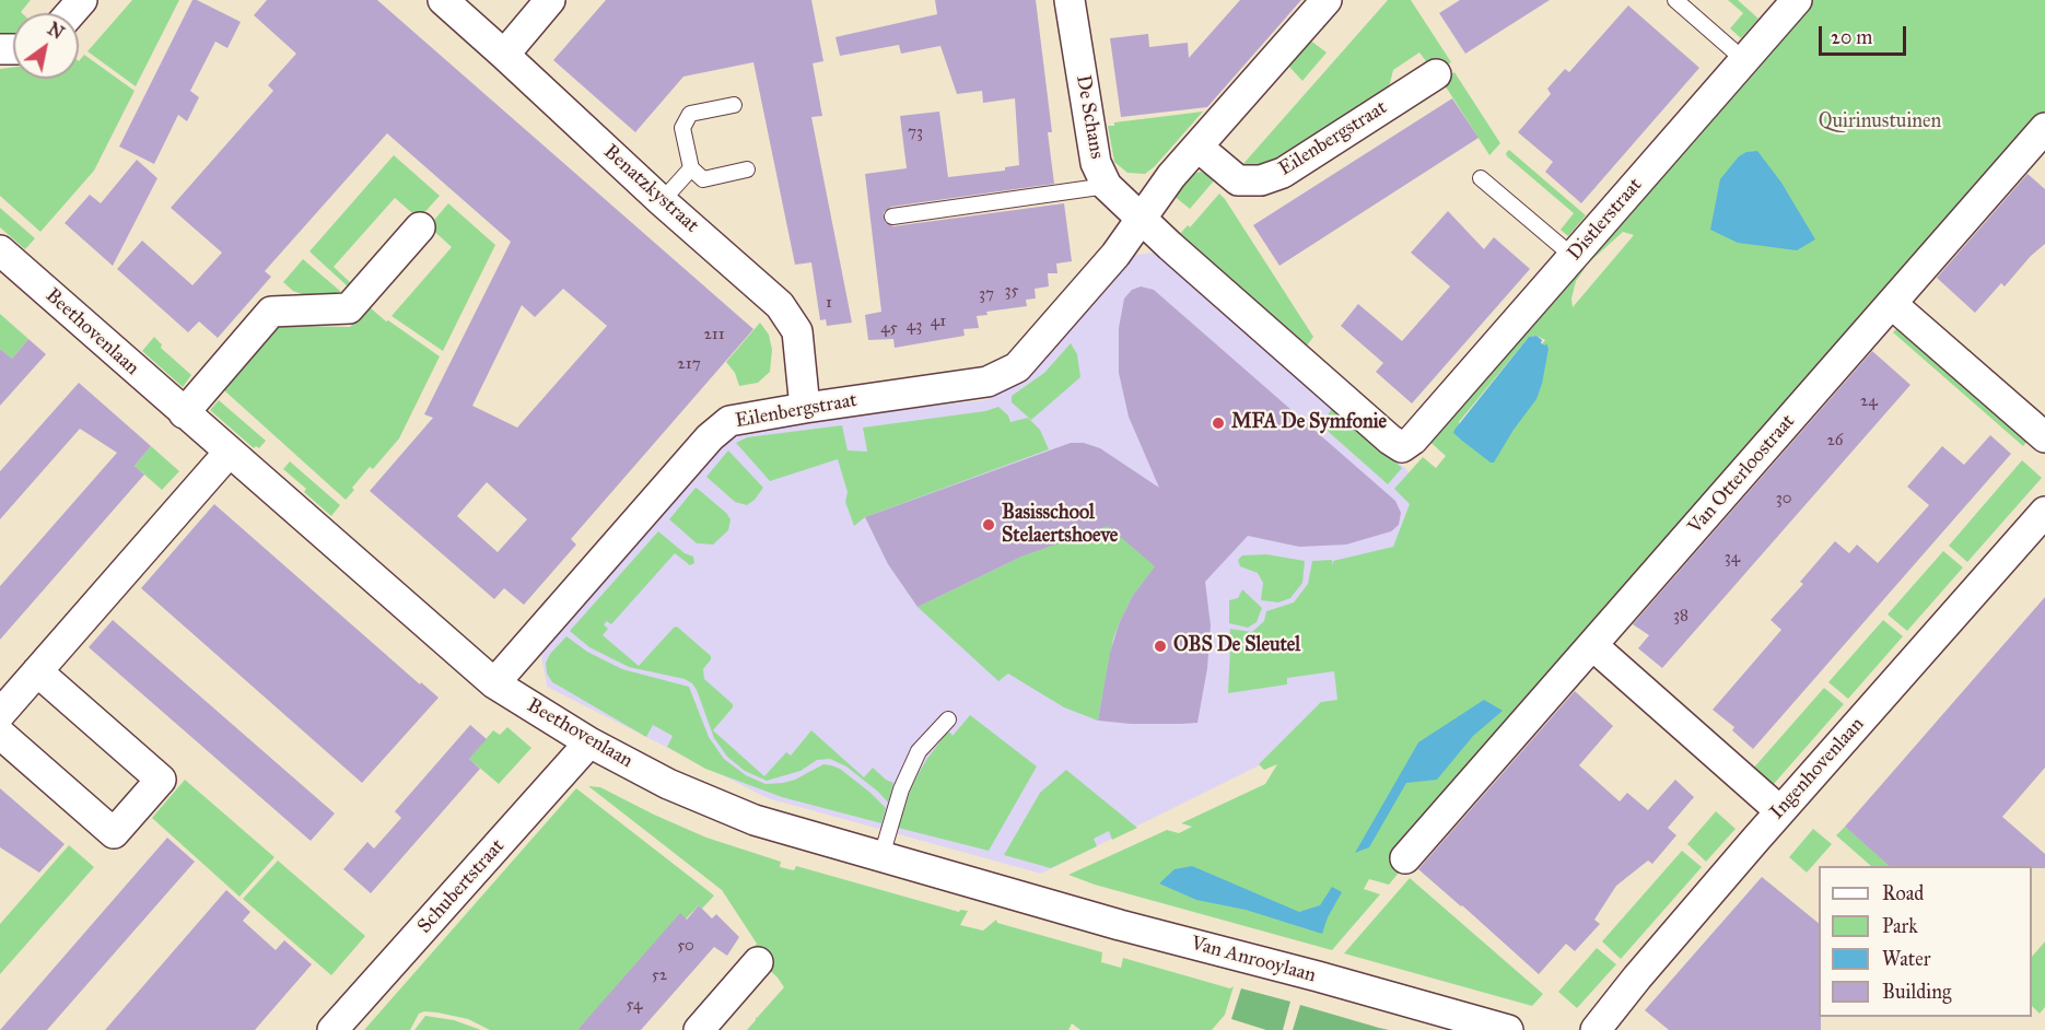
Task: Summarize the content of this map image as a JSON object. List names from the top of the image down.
{
  "streets": {
    "street": [
      "De Schans",
      "Eilenbergstraat",
      "Benatzkystraat",
      "Distlerstraat",
      "Beethovenlaan",
      "Van Otterloostraat",
      "Ingenhovenlaan",
      "Schubertstraat",
      "Van Anrooylaan"
    ]
  },
  "crossings": [
    ["De Schans", "Eilenbergstraat"],
    ["De Schans", "Distlerstraat"],
    ["Eilenbergstraat", "Benatzkystraat"],
    ["Eilenbergstraat", "Distlerstraat"],
    ["Eilenbergstraat", "Beethovenlaan"],
    ["Beethovenlaan", "Schubertstraat"],
    ["Beethovenlaan", "Van Anrooylaan"]
  ],
  "parks": ["Quirinustuinen"],
  "places": ["MFA De Symfonie", "Basisschool Stelaertshoeve", "OBS De Sleutel"],
  "house_numbers": [
    "73",
    "35",
    "37",
    "1",
    "41",
    "43",
    "45",
    "211",
    "217",
    "24",
    "26",
    "30",
    "34",
    "38",
    "50",
    "52",
    "54"
  ],
  "legend": [
    "Road",
    "Park",
    "Water",
    "Building"
  ],
  "scale_bar": "20 m",
  "north": "top right"
}
